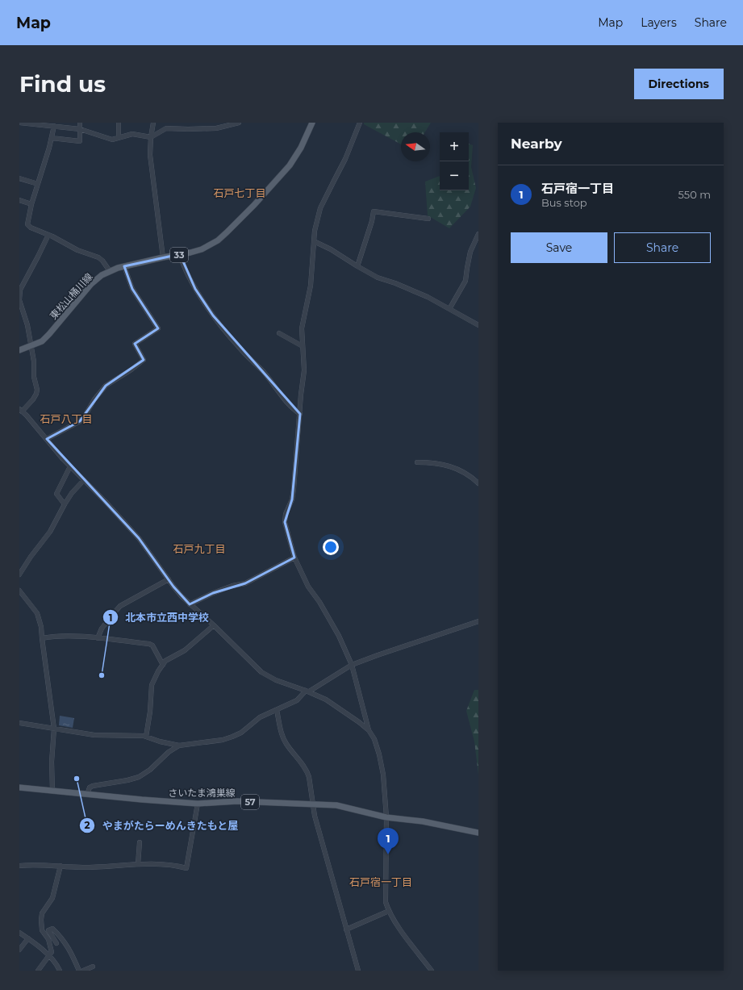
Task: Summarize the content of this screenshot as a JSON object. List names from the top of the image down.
{
  "streets": {
    "main road": [
      "33",
      "東松山桶川線",
      "さいたま鴻巣線",
      "57"
    ]
  },
  "districts": [
    "石戸七丁目",
    "石戸八丁目",
    "石戸九丁目",
    "石戸宿一丁目"
  ],
  "places": ["北本市立西中学校", "やまがたらーめんきたもと屋"],
  "north": "left",
  "page": {
    "header": "Map",
    "nav": ["Map", "Layers", "Share"],
    "buttons": [
      "Directions",
      ["Save", "Share"]
    ],
    "title": "Find us",
    "heading": "Nearby",
    "map_buttons": ["+", "−"],
    "list": [
      {
        "mark": "1",
        "name": "石戸宿一丁目",
        "note": "Bus stop",
        "value": "550 m"
      }
    ],
    "pins": "1"
  }
}
